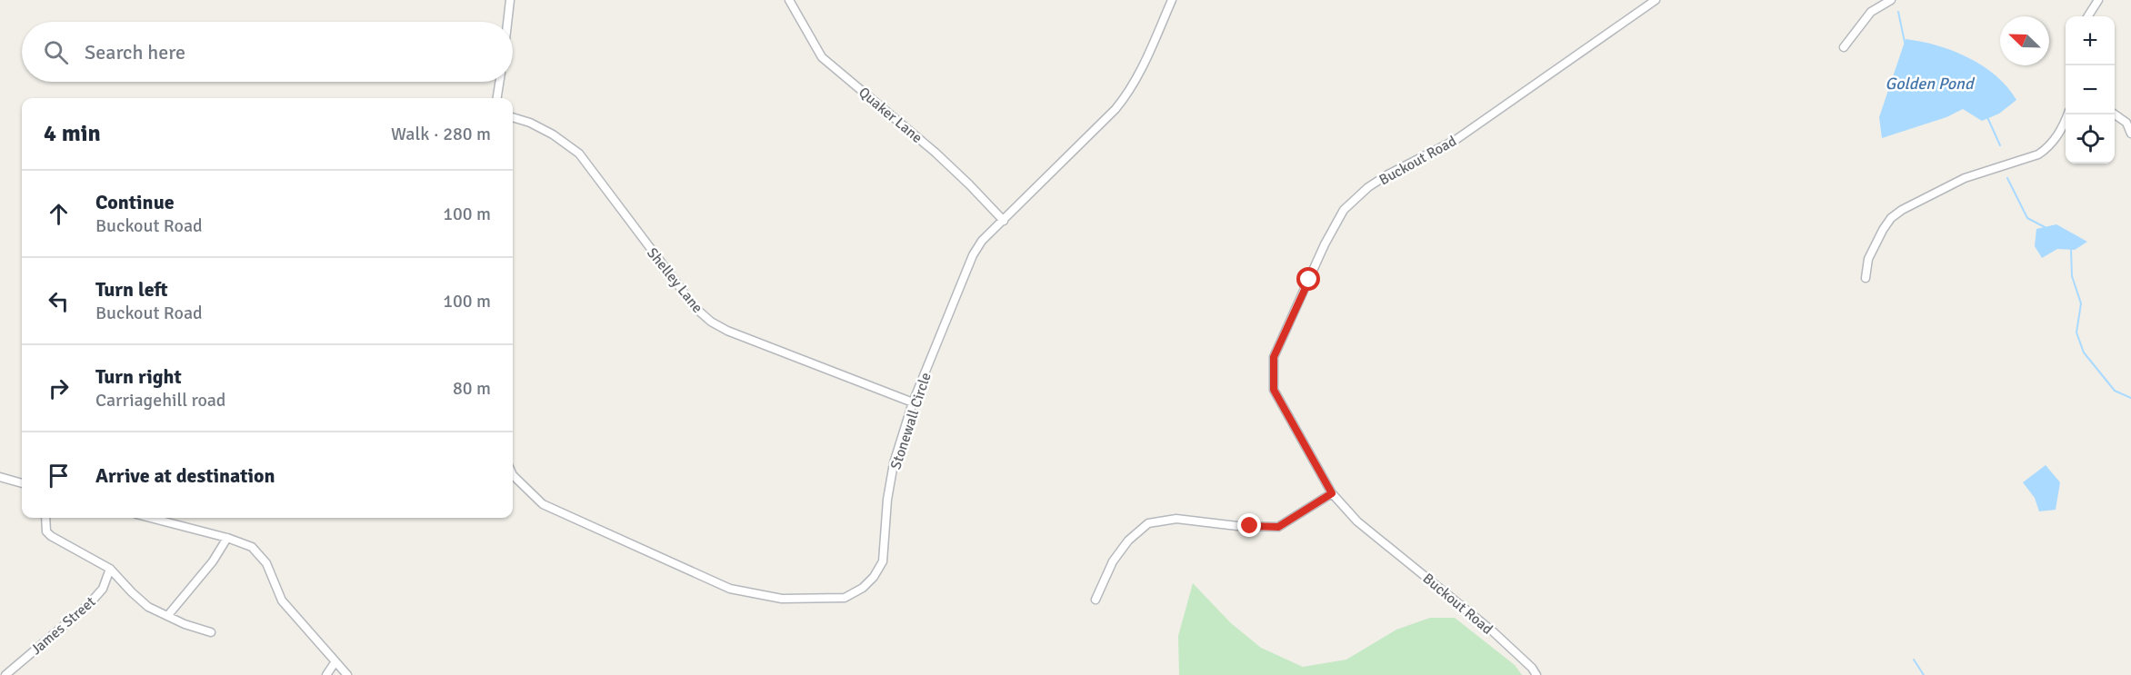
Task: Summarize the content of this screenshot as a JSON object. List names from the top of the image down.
{
  "streets": {
    "street": [
      "Quaker Lane",
      "Buckout Road",
      "Shelley Lane",
      "Stonewall Circle",
      "James Street"
    ]
  },
  "crossings": [
    ["Quaker Lane", "Stonewall Circle"],
    ["Shelley Lane", "Stonewall Circle"]
  ],
  "water": ["Golden Pond"],
  "north": "top left",
  "page": {
    "map_buttons": ["+", "−"],
    "search": "Search here",
    "heading": ["4 min", "Walk · 280 m"],
    "list": [
      ["Continue", "Buckout Road", "100 m"],
      ["Turn left", "Buckout Road", "100 m"],
      ["Turn right", "Carriagehill road", "80 m"],
      "Arrive at destination"
    ]
  }
}
